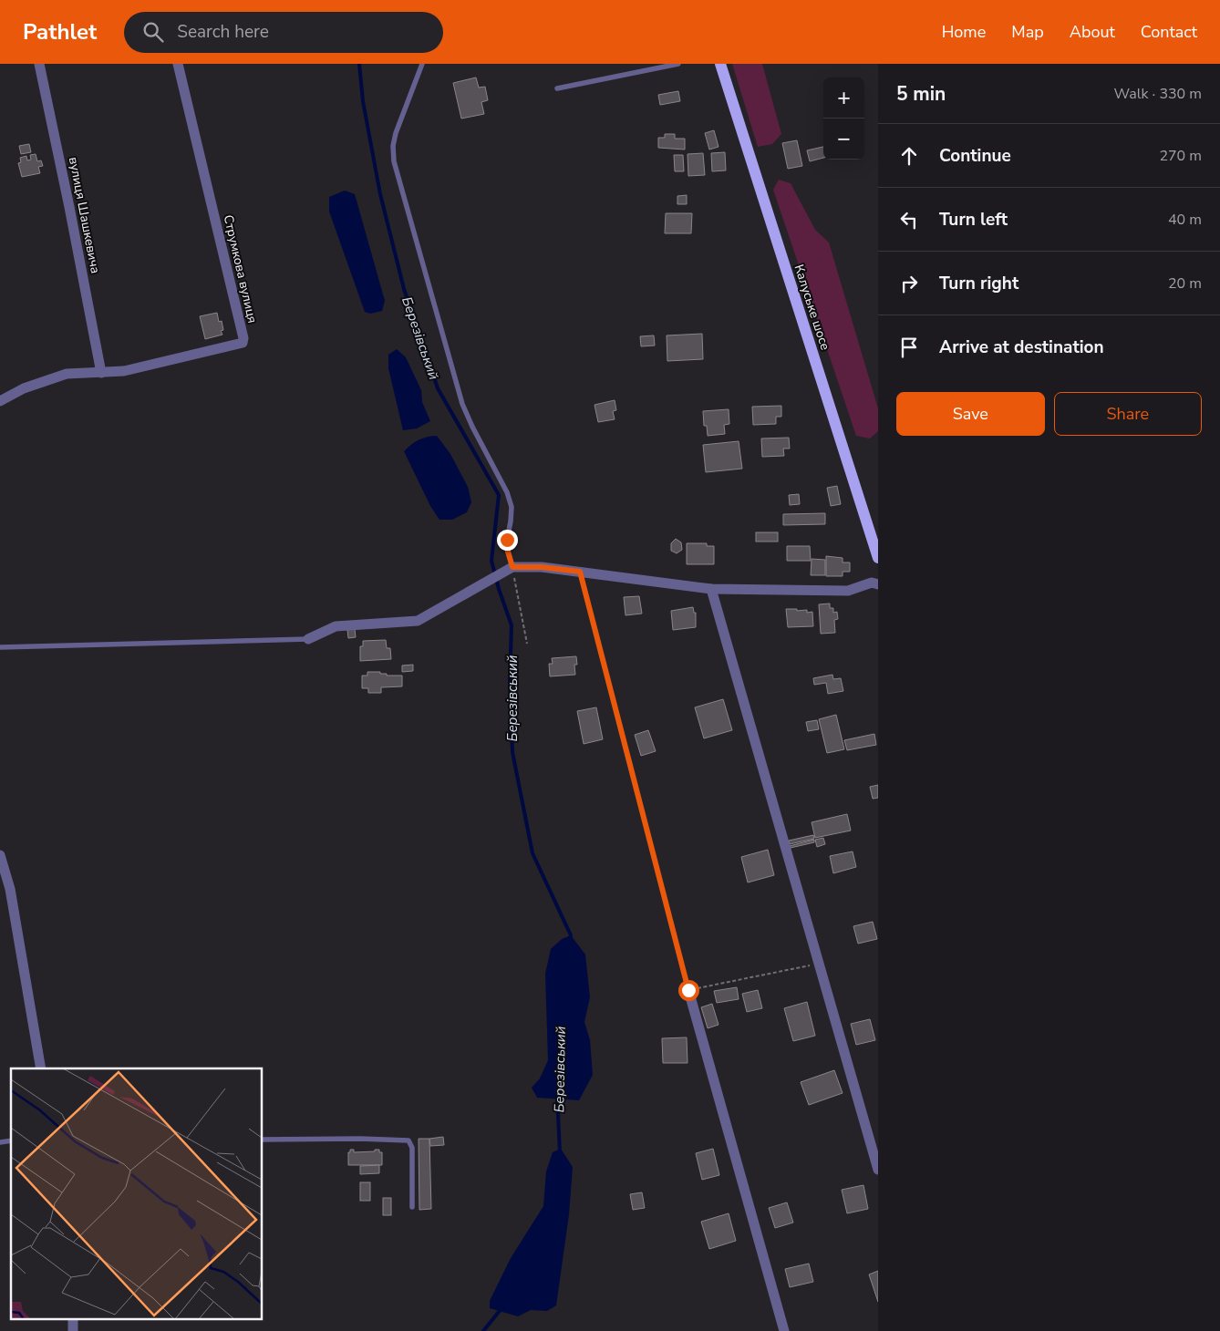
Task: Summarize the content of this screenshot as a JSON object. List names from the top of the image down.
{
  "streets": {
    "main road": ["Калуське шосе"],
    "street": ["вулиця Шашкевича", "Струмкова вулиця"]
  },
  "crossings": [
    ["вулиця Шашкевича", "Струмкова вулиця"]
  ],
  "water": ["Березівський"],
  "page": {
    "header": "Pathlet",
    "search": "Search here",
    "nav": [
      "Home",
      "Map",
      "About",
      "Contact"
    ],
    "heading": ["5 min", "Walk · 330 m"],
    "map_buttons": ["+", "−"],
    "list": [
      ["Continue", "270 m"],
      ["Turn left", "40 m"],
      ["Turn right", "20 m"],
      "Arrive at destination"
    ],
    "buttons": ["Save", "Share"]
  }
}
